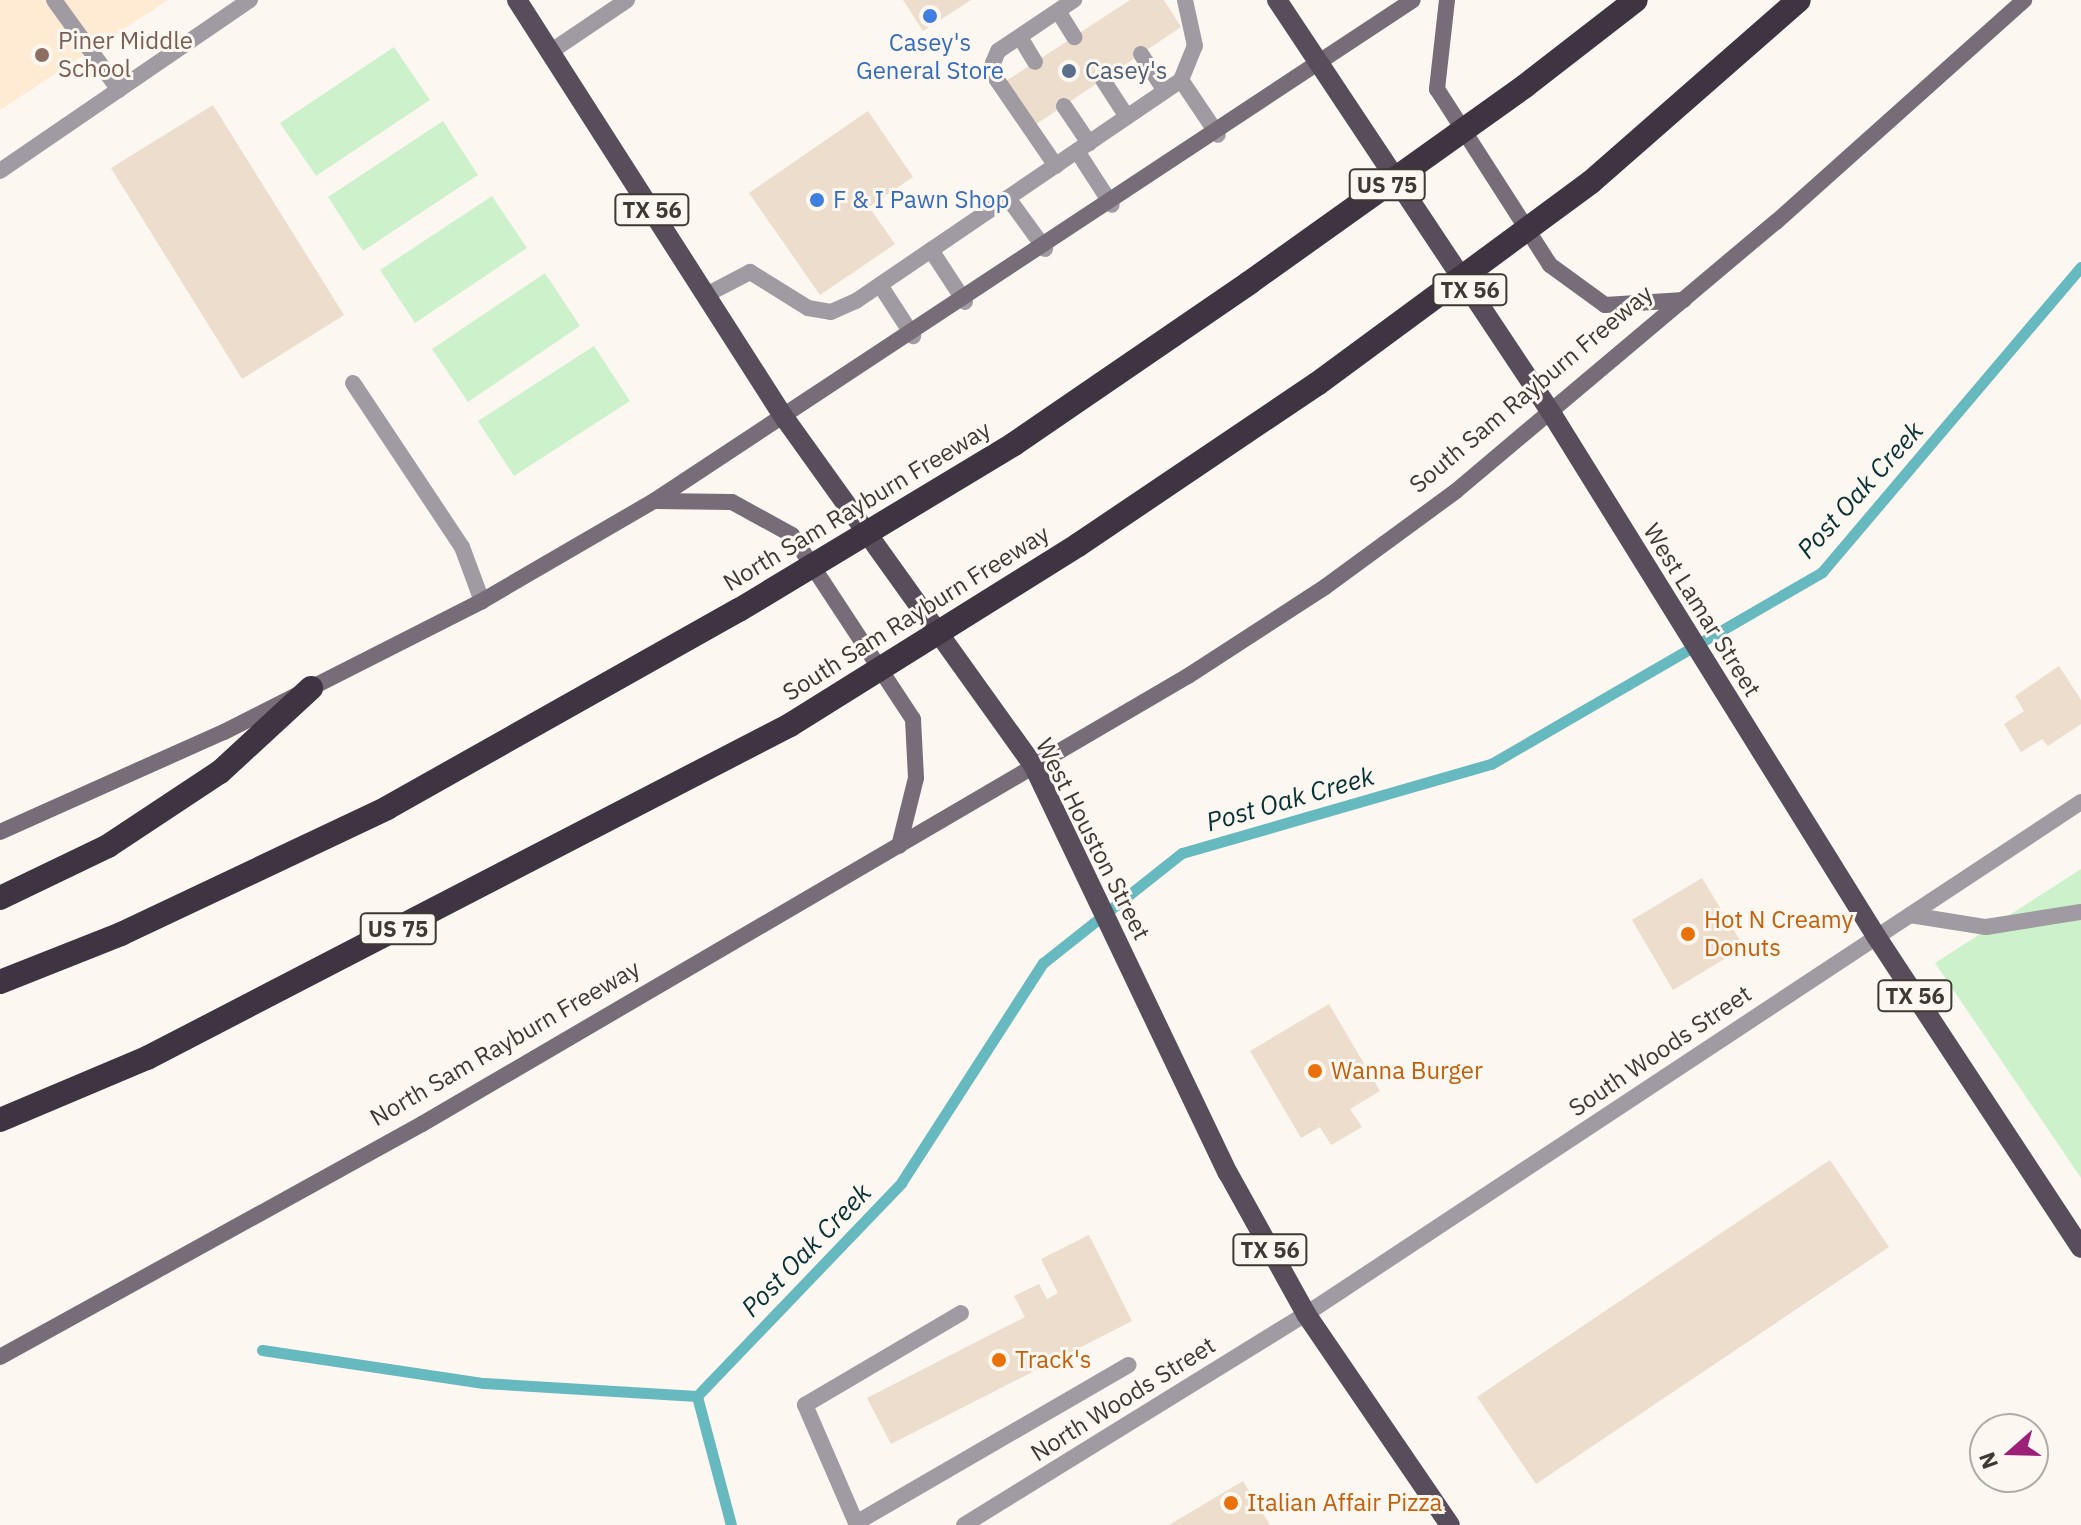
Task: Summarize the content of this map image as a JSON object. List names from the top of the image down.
{
  "streets": {
    "highway": ["US 75", "South Sam Rayburn Freeway", "North Sam Rayburn Freeway"],
    "main road": ["TX 56", "West Lamar Street", "West Houston Street"],
    "street": ["South Woods Street", "North Woods Street"]
  },
  "crossings": [
    ["South Sam Rayburn Freeway", "North Sam Rayburn Freeway"],
    ["South Sam Rayburn Freeway", "West Lamar Street"],
    ["South Sam Rayburn Freeway", "West Houston Street"],
    ["North Sam Rayburn Freeway", "West Houston Street"],
    ["West Lamar Street", "South Woods Street"],
    ["West Houston Street", "South Woods Street"],
    ["West Houston Street", "North Woods Street"],
    ["South Woods Street", "North Woods Street"]
  ],
  "water": ["Post Oak Creek"],
  "places": [
    "Casey's General Store",
    "Piner Middle School",
    "Casey's",
    "F & I Pawn Shop",
    "Hot N Creamy Donuts",
    "Wanna Burger",
    "Track's",
    "Italian Affair Pizza"
  ],
  "north": "left"
}
